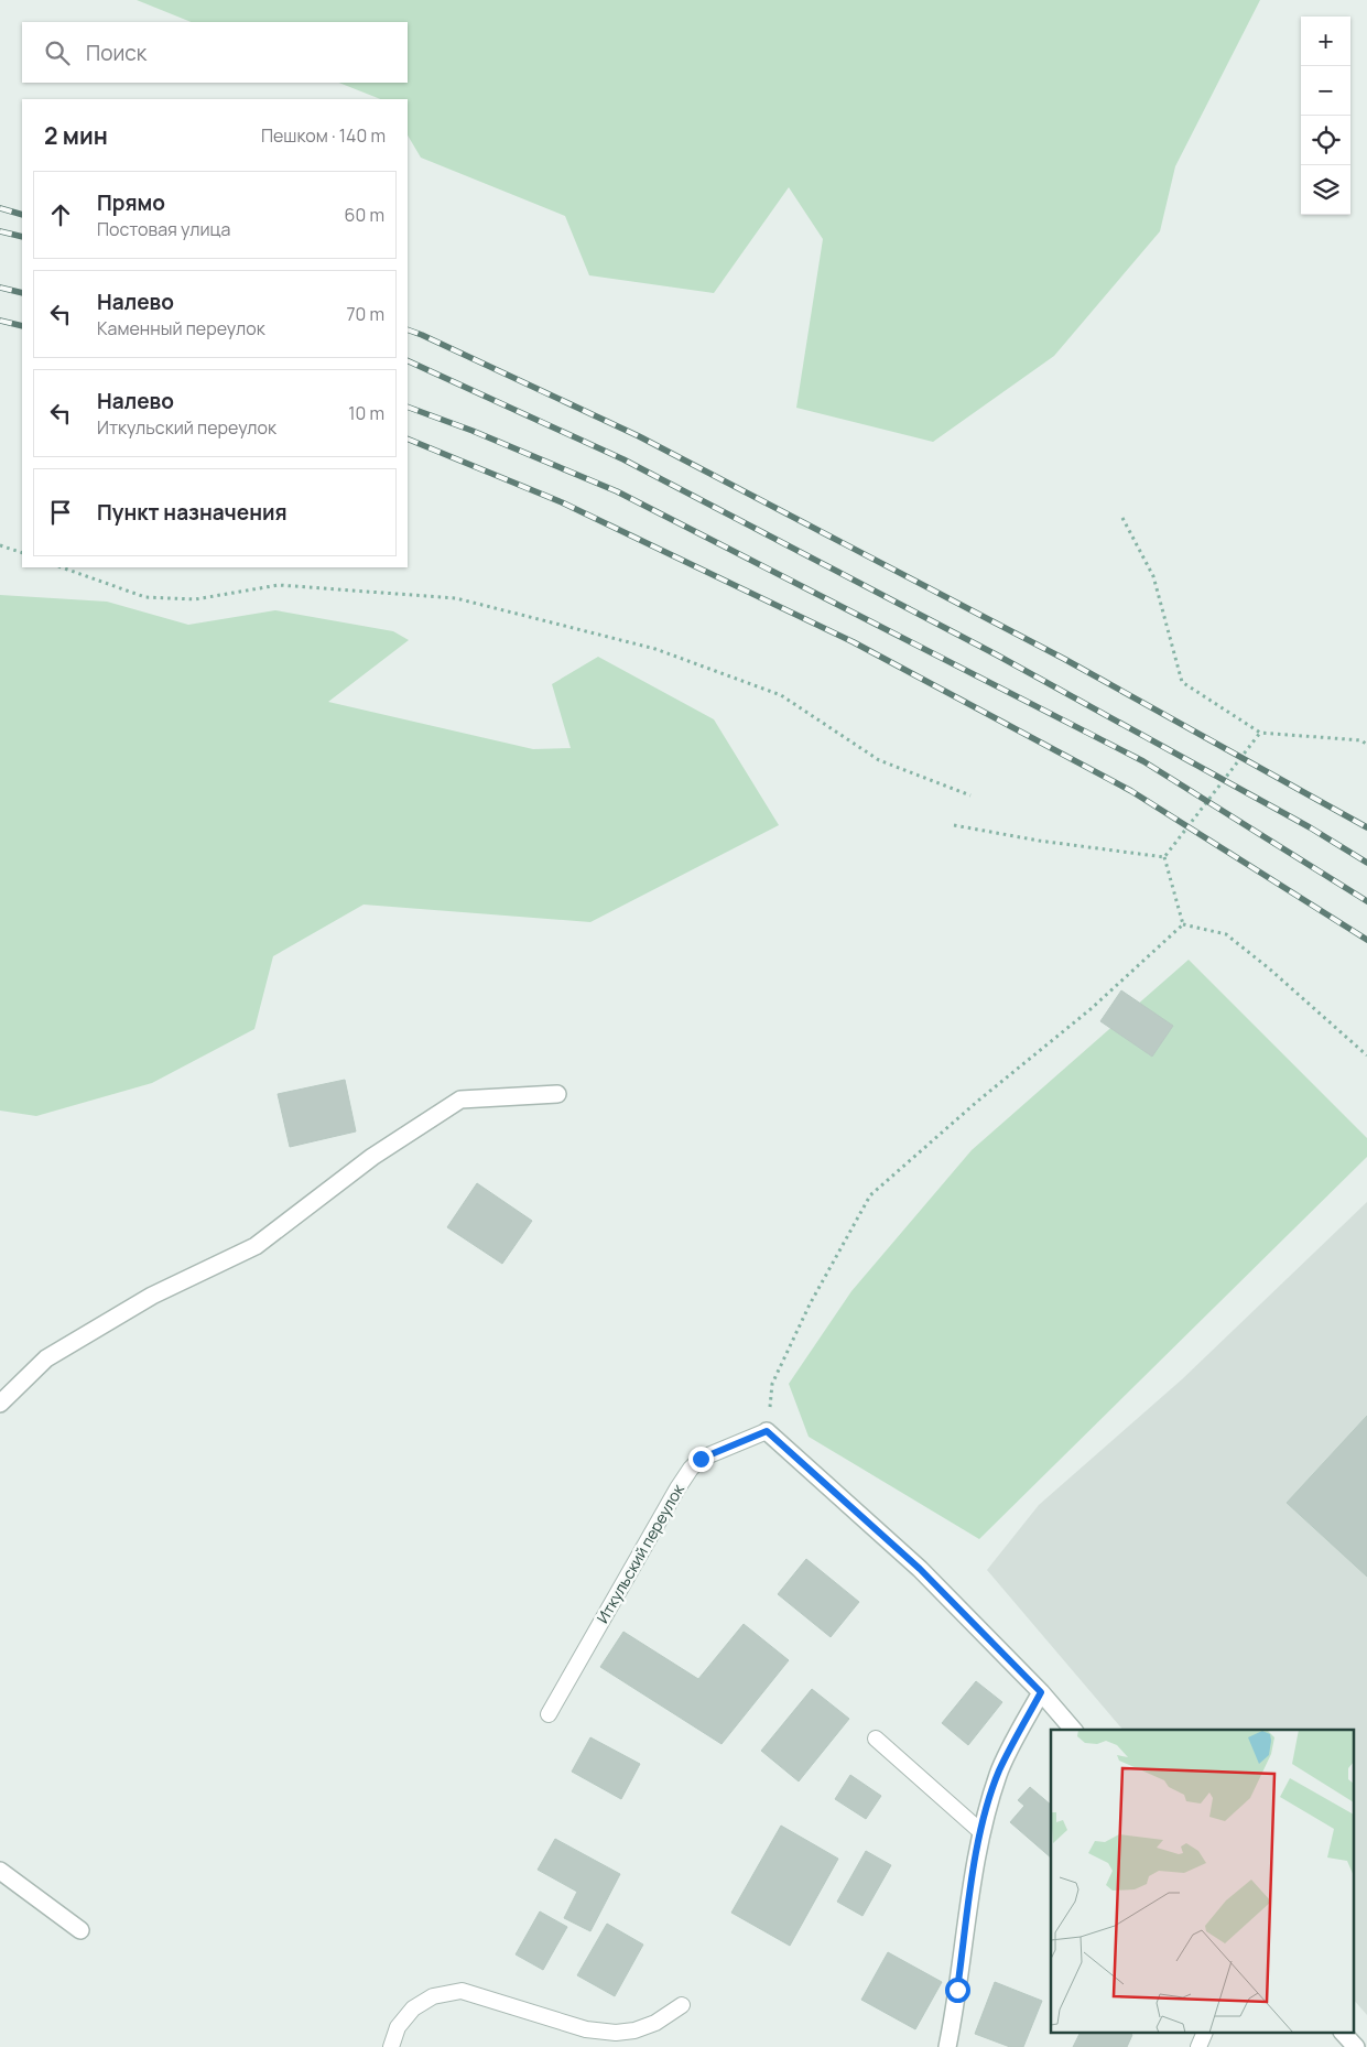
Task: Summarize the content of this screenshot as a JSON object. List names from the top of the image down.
{
  "streets": {
    "lane": ["Иткульский переулок"]
  },
  "page": {
    "map_buttons": ["+", "−"],
    "search": "Поиск",
    "heading": ["2 мин", "Пешком · 140 m"],
    "list": [
      ["Прямо", "Постовая улица", "60 m"],
      ["Налево", "Каменный переулок", "70 m"],
      ["Налево", "Иткульский переулок", "10 m"],
      "Пункт назначения"
    ]
  }
}
